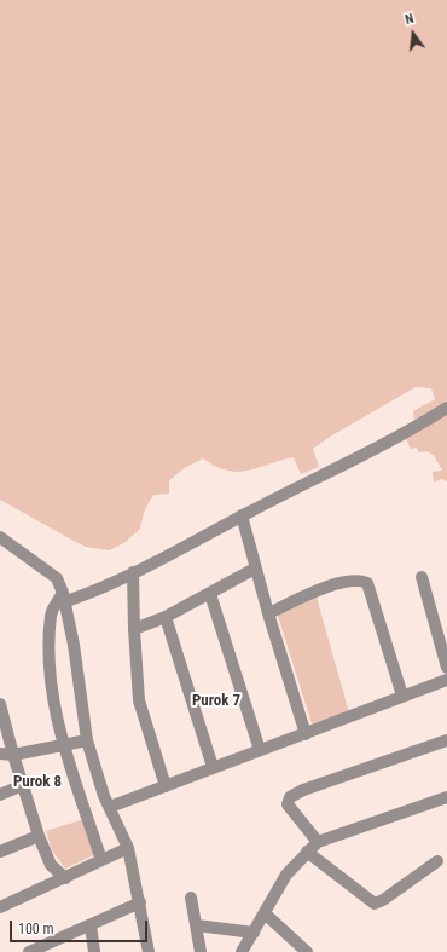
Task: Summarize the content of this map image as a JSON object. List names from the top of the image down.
{
  "districts": ["Purok 7", "Purok 8"],
  "scale_bar": "100 m",
  "north": "top"
}
